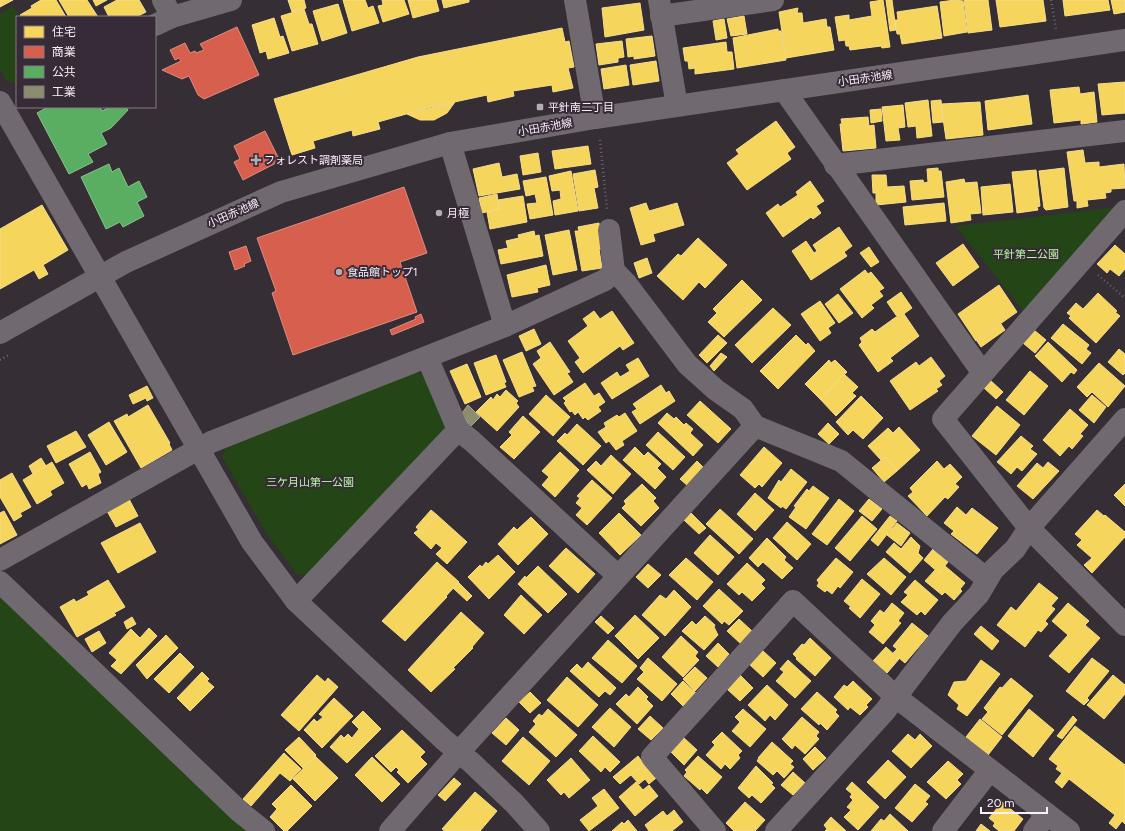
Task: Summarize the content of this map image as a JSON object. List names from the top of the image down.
{
  "streets": {
    "street": ["小田赤池線"]
  },
  "parks": ["平針第二公園", "三ケ月山第一公園"],
  "places": {
    "transit": ["平針南二丁目"],
    "health": ["フォレスト調剤薬局"],
    "other": ["月極", "食品館トップ1"]
  },
  "legend": [
    "住宅",
    "商業",
    "公共",
    "工業"
  ],
  "scale_bar": "20 m"
}
